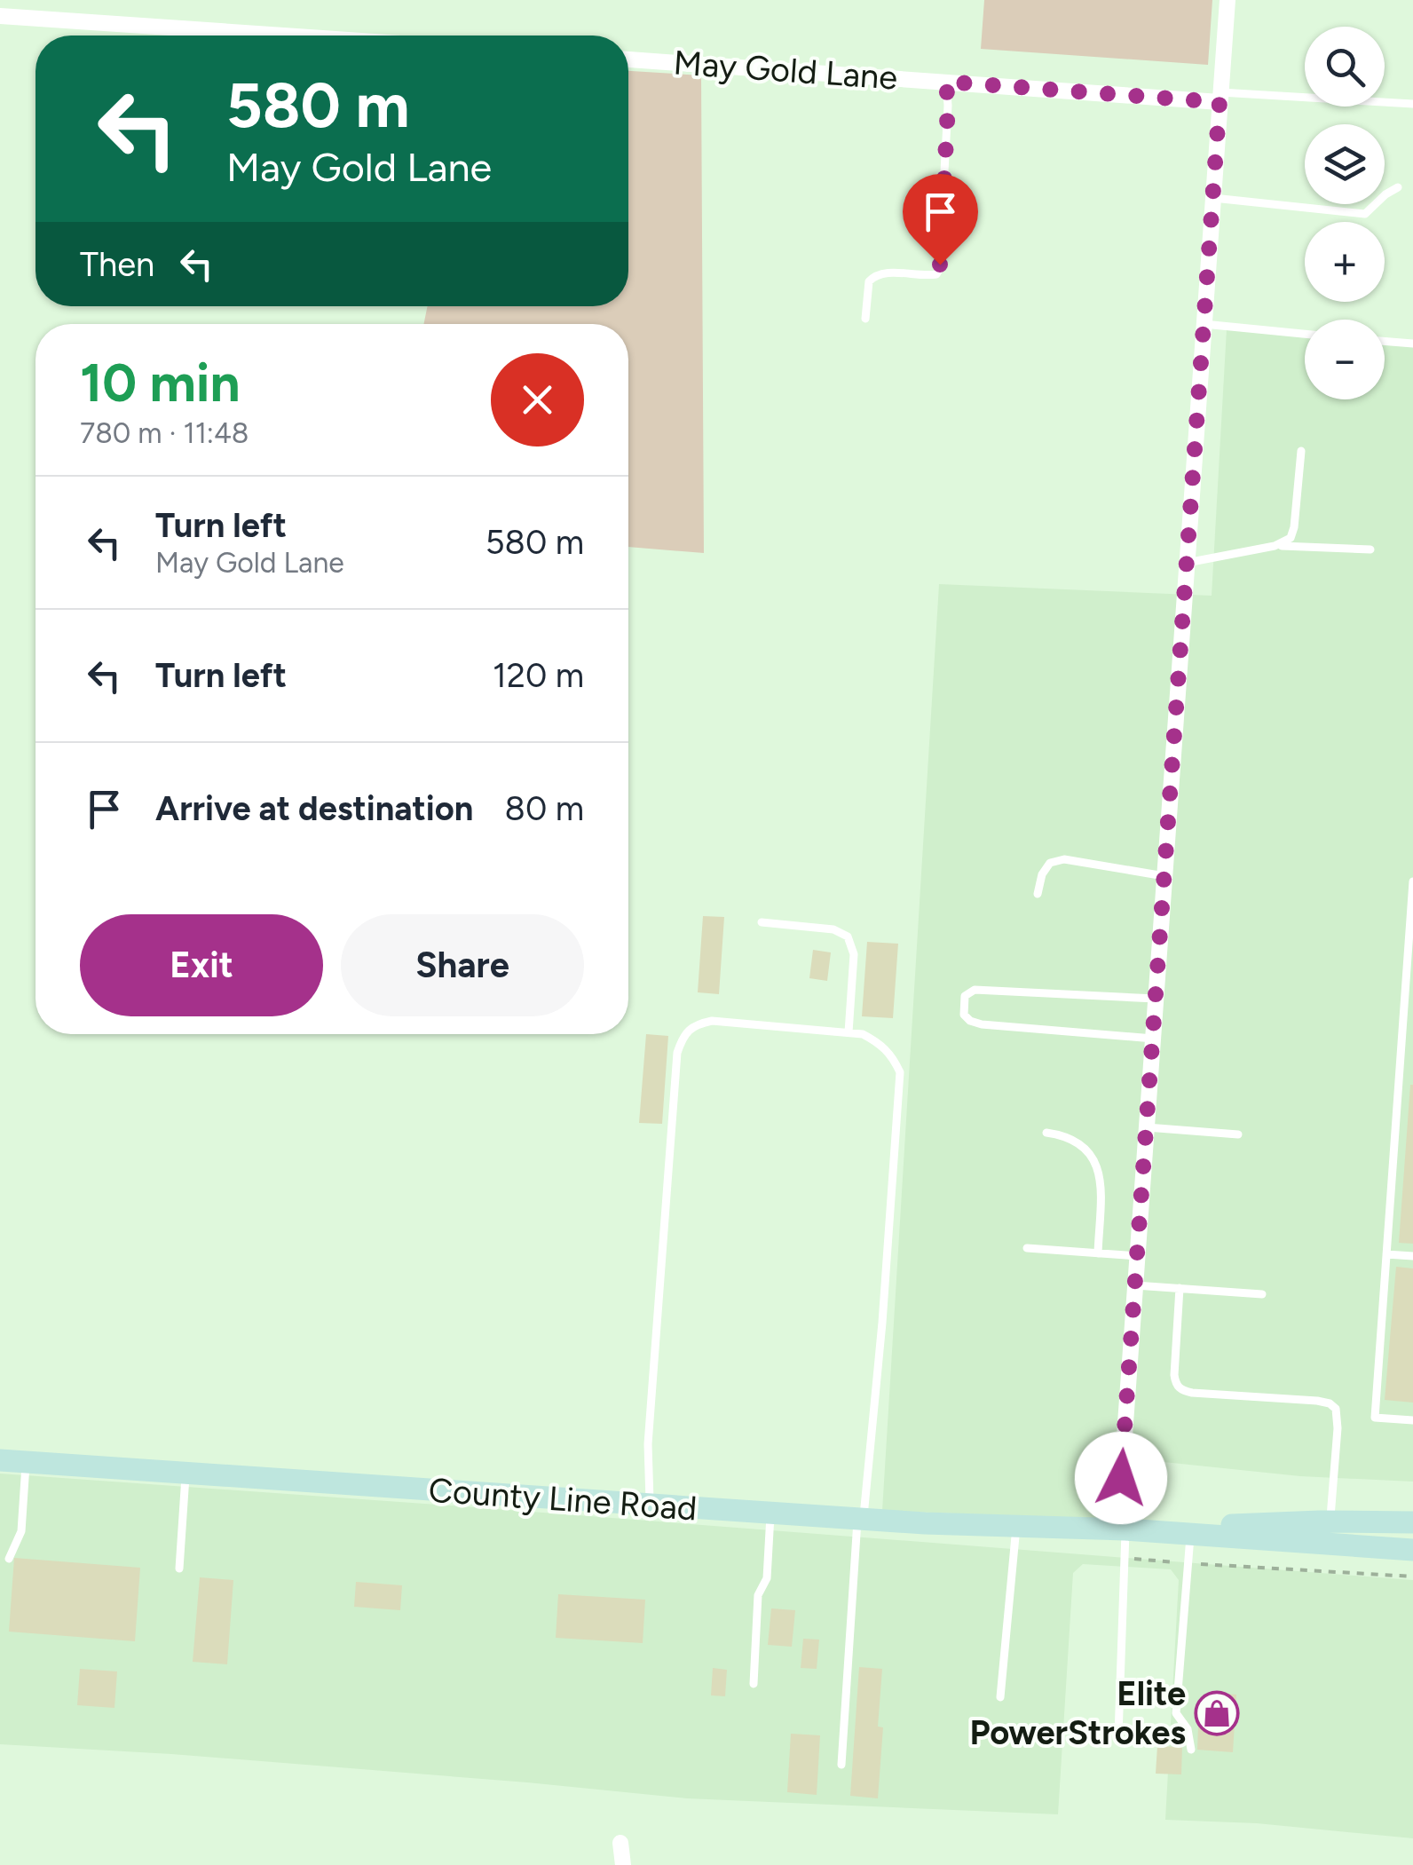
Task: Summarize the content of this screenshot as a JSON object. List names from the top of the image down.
{
  "streets": {
    "main road": ["County Line Road"],
    "street": ["May Gold Lane"]
  },
  "places": {
    "shop": ["Elite PowerStrokes"]
  },
  "page": {
    "map_buttons": ["+", "−"],
    "turn": ["580 m", "May Gold Lane"],
    "then": "Then",
    "heading": ["10 min", "780 m · 11:48"],
    "list": [
      {
        "name": "Turn left",
        "note": "May Gold Lane",
        "value": "580 m"
      },
      {
        "name": "Turn left",
        "value": "120 m"
      },
      {
        "name": "Arrive at destination",
        "value": "80 m"
      }
    ],
    "buttons": ["Exit", "Share"]
  }
}
